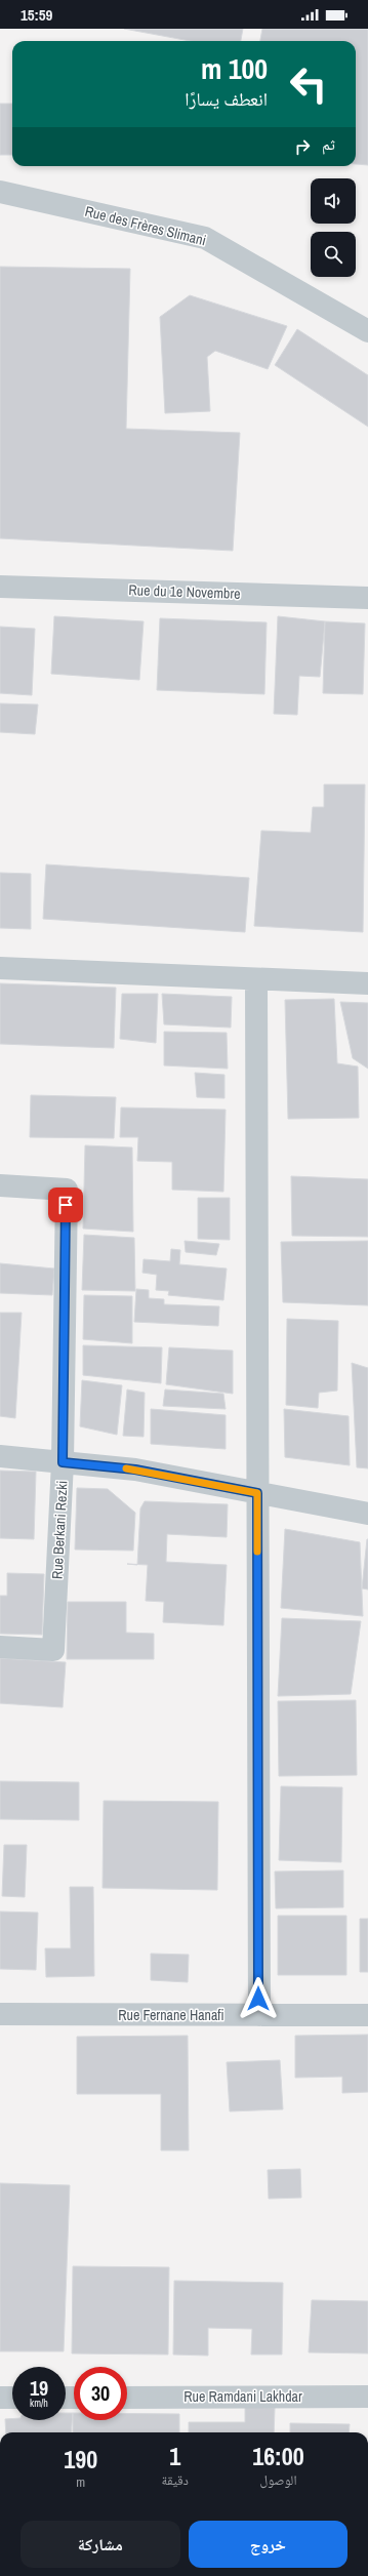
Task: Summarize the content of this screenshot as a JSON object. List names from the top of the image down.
{
  "streets": {
    "street": [
      "Rue des Frères Slimani",
      "Rue du 1e Novembre",
      "Rue Berkani Rezki",
      "Rue Fernane Hanafi",
      "Rue Ramdani Lakhdar"
    ]
  },
  "page": {
    "status": "15:59",
    "turn": ["100 m", "انعطف يسارًا"],
    "then": "ثم",
    "speed": "19 km/h",
    "limit": "30",
    "eta": [
      "16:00",
      "الوصول",
      "1",
      "دقيقة",
      "190",
      "m"
    ],
    "buttons": ["خروج", "مشاركة"]
  }
}
